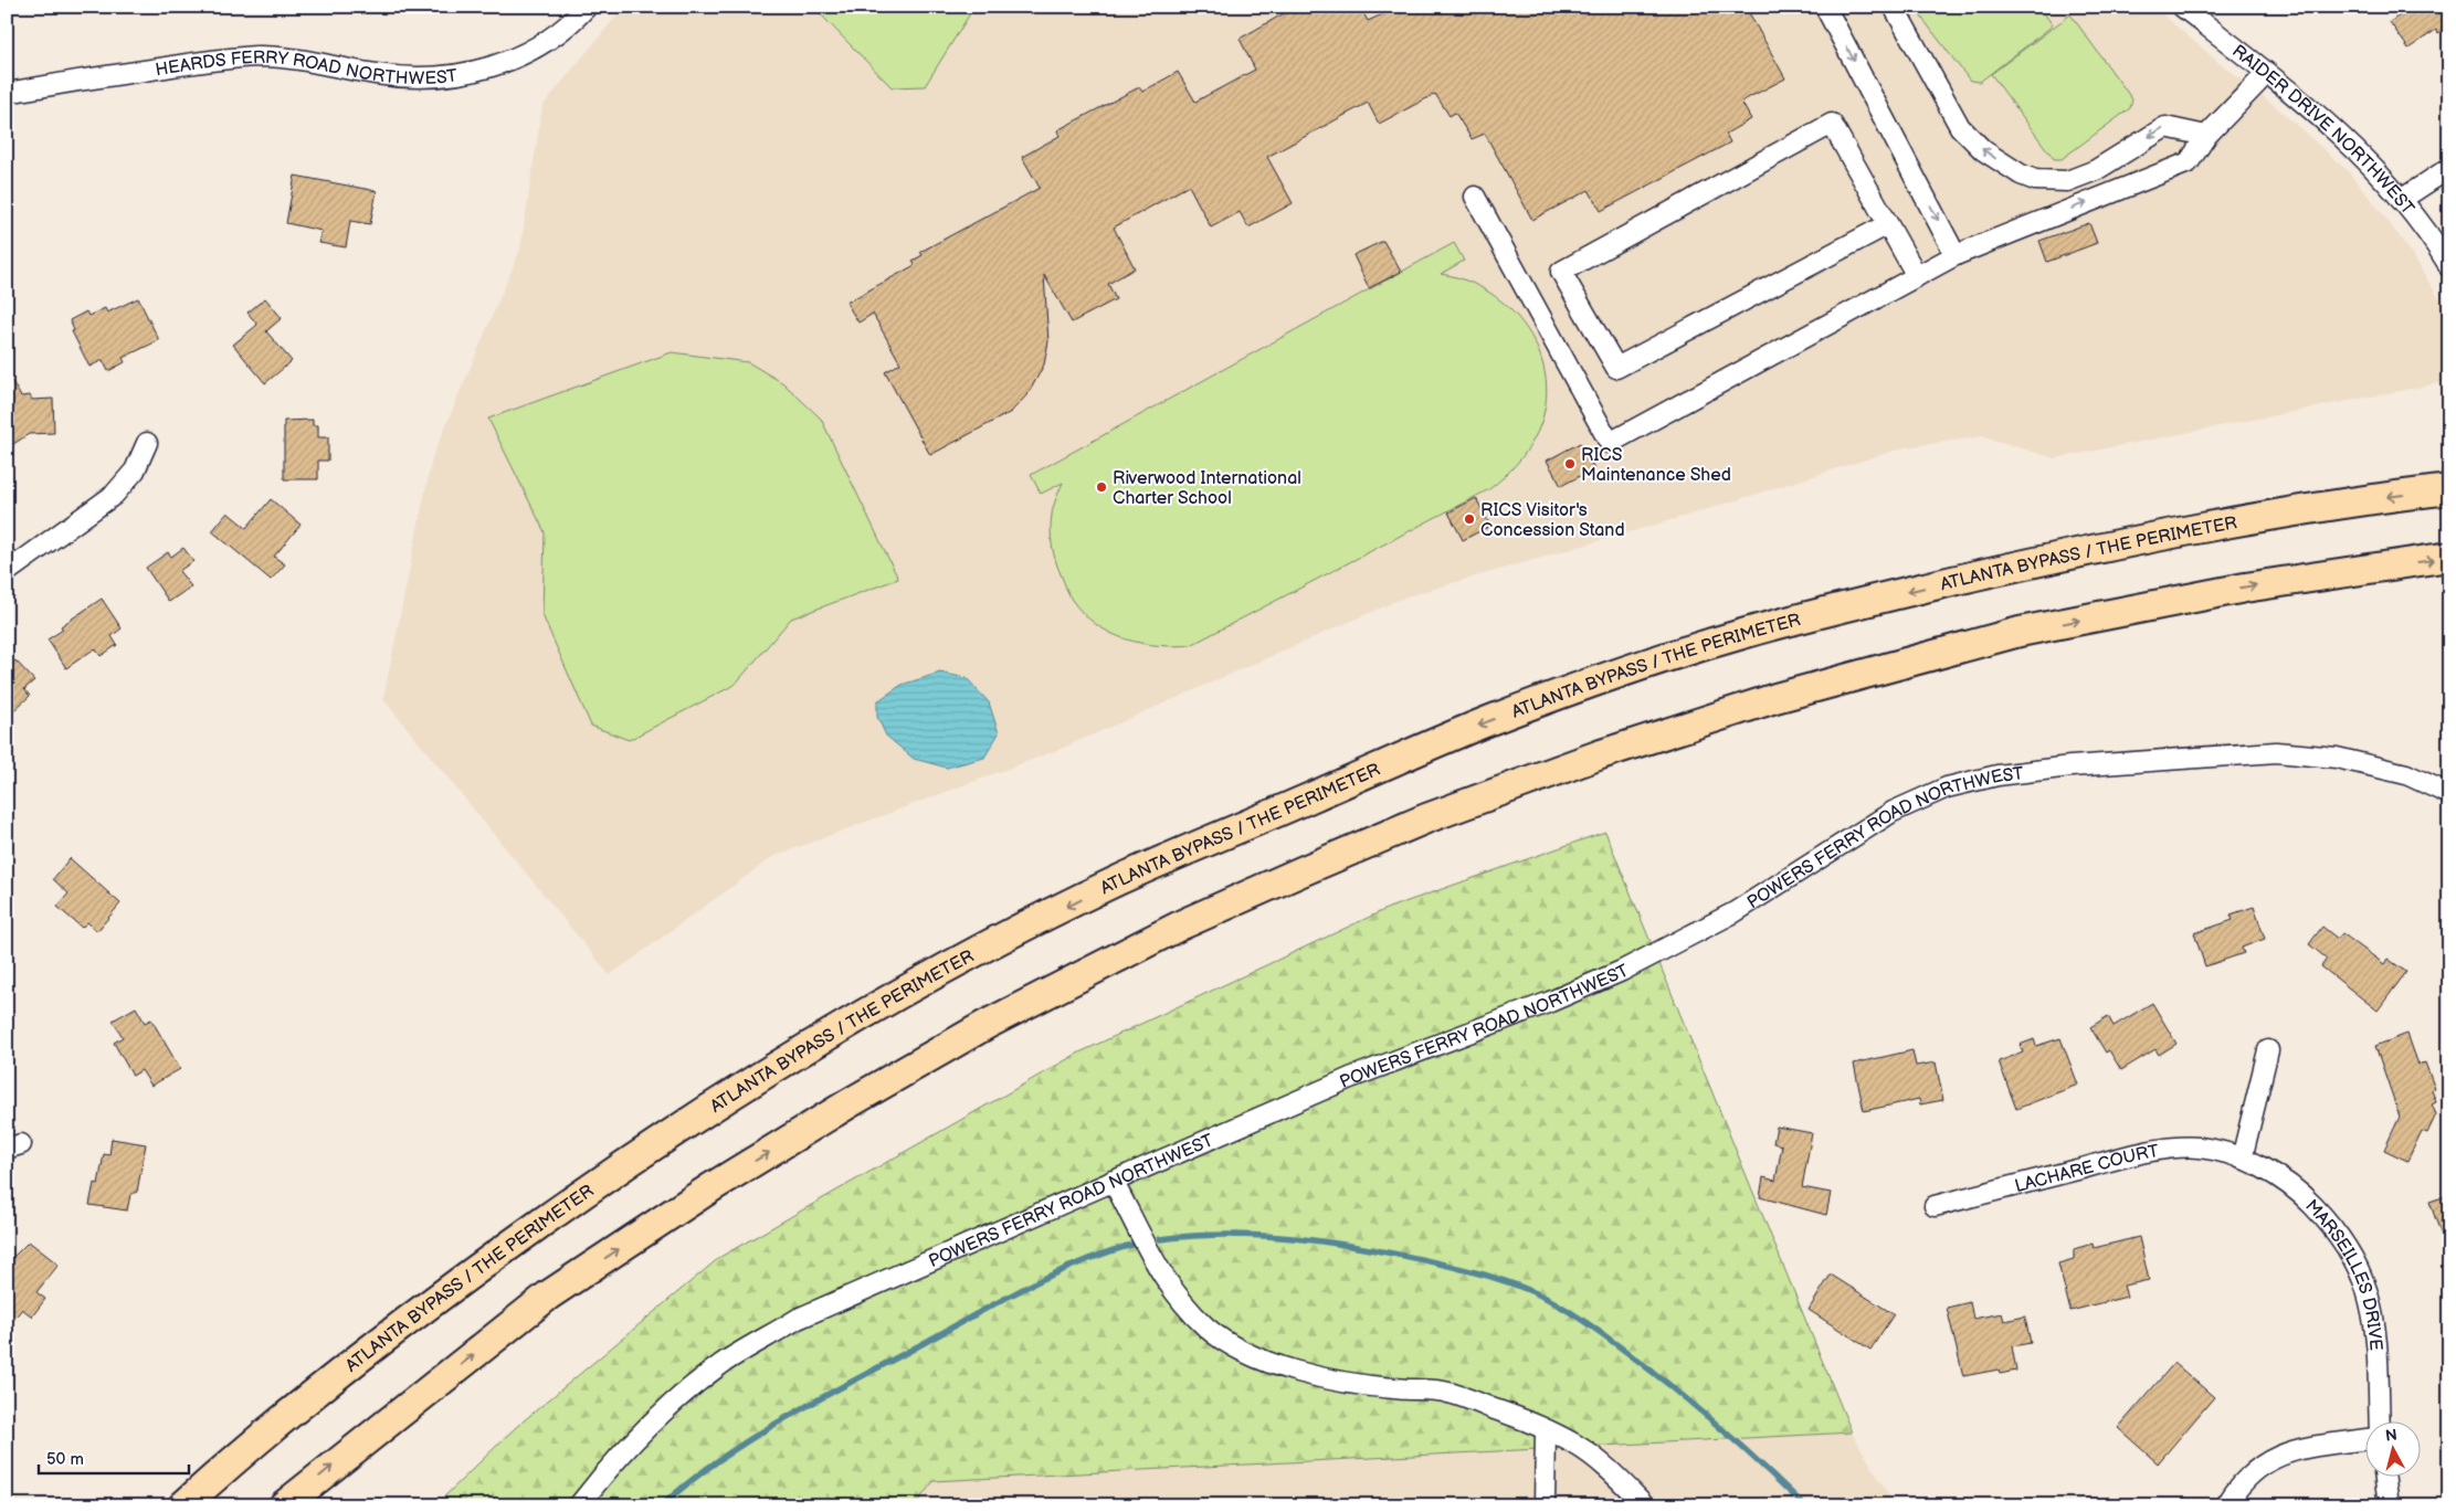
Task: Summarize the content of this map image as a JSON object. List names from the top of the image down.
{
  "streets": {
    "highway": ["ATLANTA BYPASS / THE PERIMETER"],
    "street": [
      "HEARDS FERRY ROAD NORTHWEST",
      "RAIDER DRIVE NORTHWEST",
      "POWERS FERRY ROAD NORTHWEST",
      "LACHARE COURT",
      "MARSEILLES DRIVE"
    ]
  },
  "crossings": [
    ["LACHARE COURT", "MARSEILLES DRIVE"]
  ],
  "places": ["RICS Maintenance Shed", "Riverwood International Charter School", "RICS Visitor's Concession Stand"],
  "scale_bar": "50 m",
  "north": "top"
}
